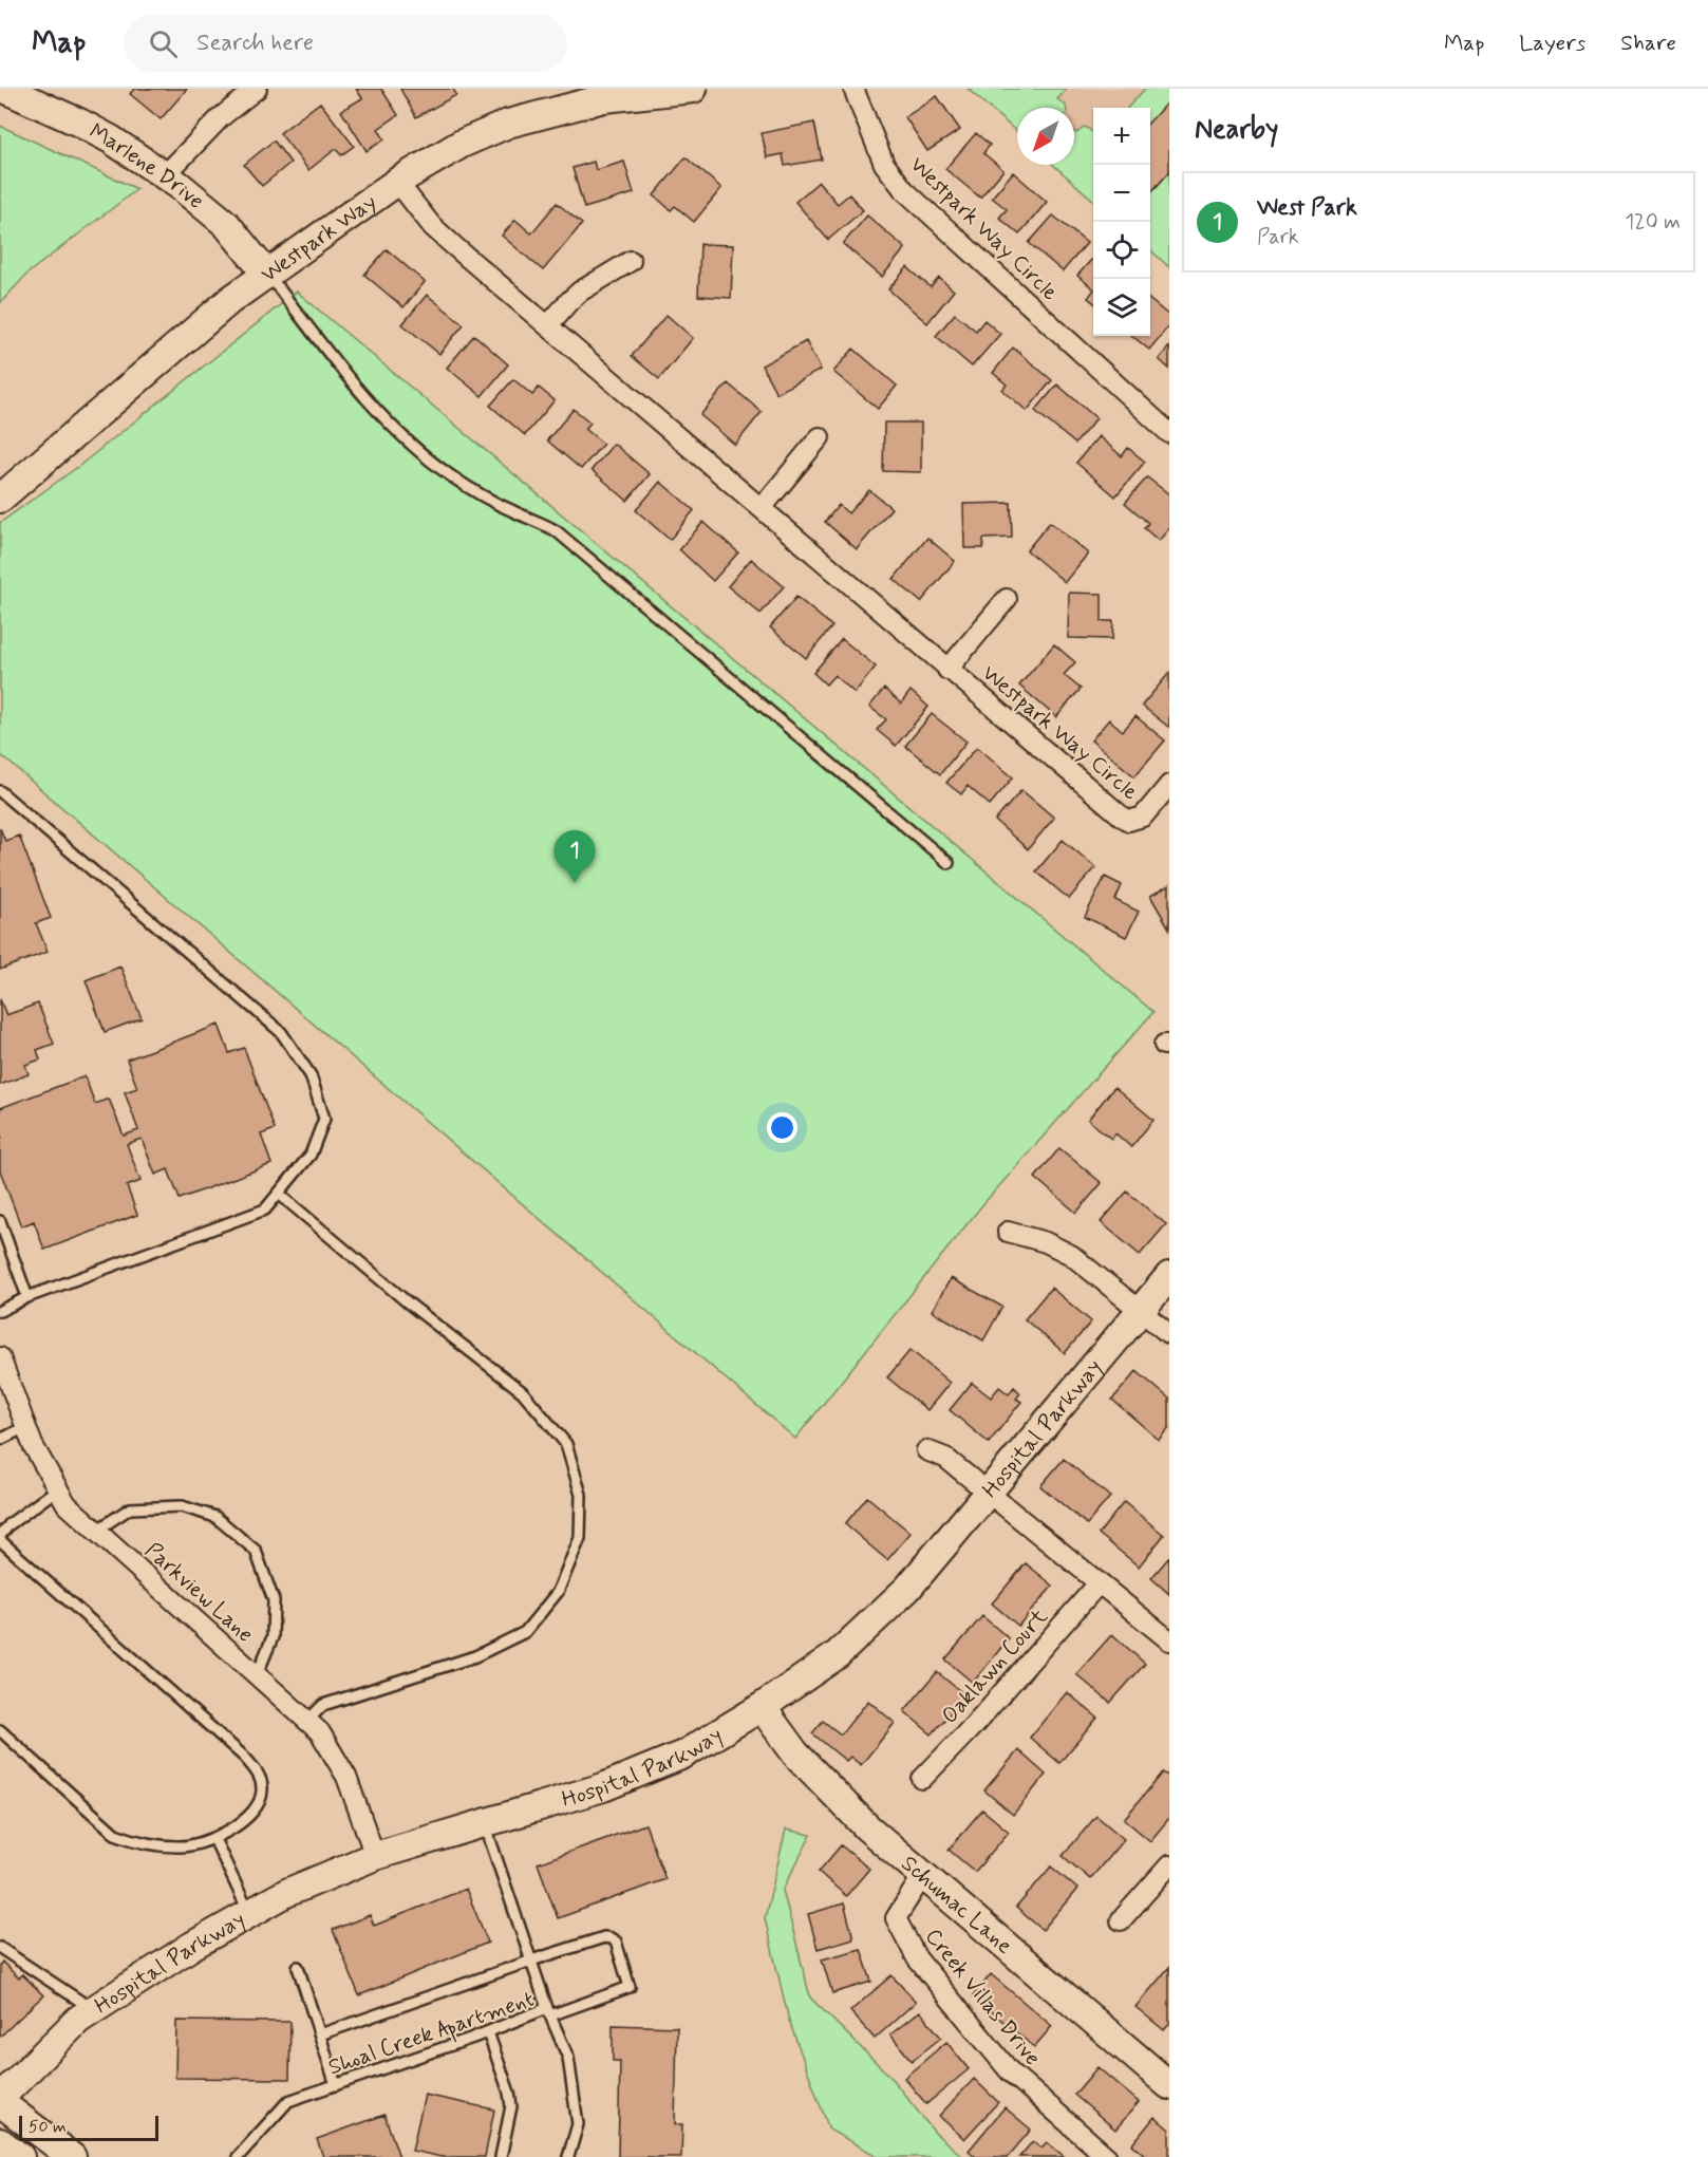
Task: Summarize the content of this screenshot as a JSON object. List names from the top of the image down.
{
  "streets": {
    "street": [
      "Marlene Drive",
      "Westpark Way Circle",
      "Westpark Way",
      "Hospital Parkway",
      "Parkview Lane",
      "Oaklawn Court",
      "Schumac Lane",
      "Creek Villas Drive"
    ],
    "lane": ["Shoal Creek Apartment"]
  },
  "crossings": [
    ["Marlene Drive", "Westpark Way"],
    ["Westpark Way Circle", "Westpark Way"],
    ["Hospital Parkway", "Parkview Lane"],
    ["Hospital Parkway", "Schumac Lane"],
    ["Schumac Lane", "Creek Villas Drive"]
  ],
  "scale_bar": "50 m",
  "north": "bottom left",
  "page": {
    "header": "Map",
    "search": "Search here",
    "nav": ["Map", "Layers", "Share"],
    "heading": "Nearby",
    "map_buttons": ["+", "−"],
    "list": [
      {
        "mark": "1",
        "name": "West Park",
        "note": "Park",
        "value": "120 m"
      }
    ],
    "pins": "1",
    "scale": "50 m"
  }
}
